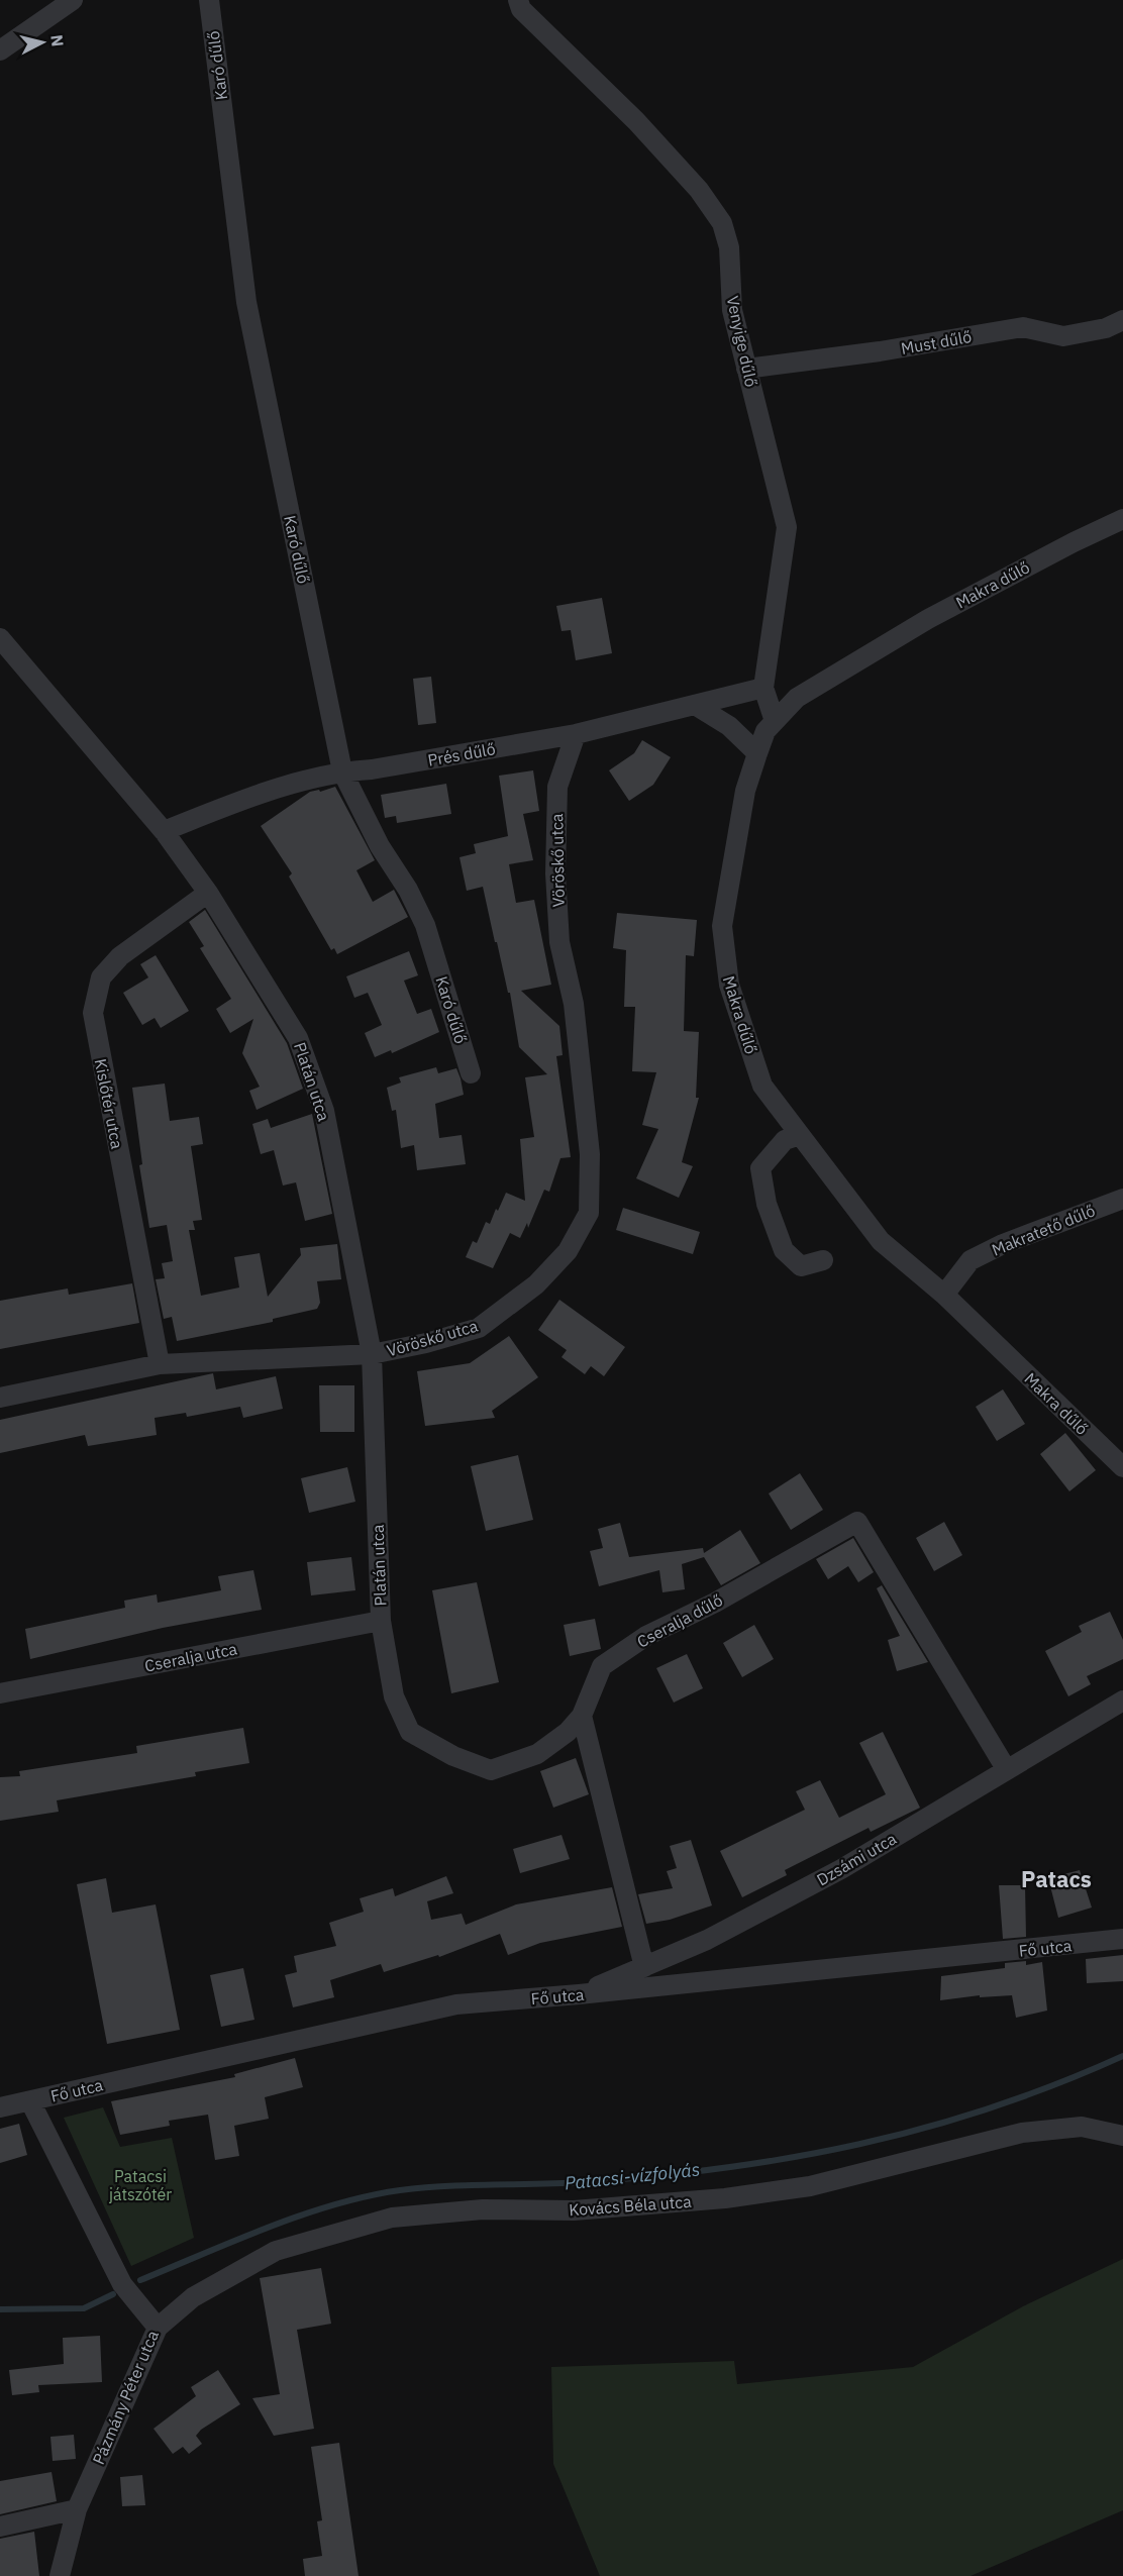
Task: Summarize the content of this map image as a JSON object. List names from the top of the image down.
{
  "streets": {
    "street": [
      "Karó dűlő",
      "Venyige dűlő",
      "Must dűlő",
      "Makra dűlő",
      "Prés dűlő",
      "Vöröskő utca",
      "Platán utca",
      "Kislőtér utca",
      "Makratető dűlő",
      "Cseralja dűlő",
      "Cseralja utca",
      "Dzsámi utca",
      "Fő utca",
      "Kovács Béla utca",
      "Pázmány Péter utca"
    ]
  },
  "crossings": [
    ["Karó dűlő", "Prés dűlő"],
    ["Venyige dűlő", "Must dűlő"],
    ["Venyige dűlő", "Makra dűlő"],
    ["Venyige dűlő", "Prés dűlő"],
    ["Makra dűlő", "Makratető dűlő"],
    ["Prés dűlő", "Vöröskő utca"],
    ["Prés dűlő", "Platán utca"],
    ["Vöröskő utca", "Platán utca"],
    ["Vöröskő utca", "Kislőtér utca"],
    ["Platán utca", "Kislőtér utca"],
    ["Platán utca", "Cseralja dűlő"],
    ["Platán utca", "Cseralja utca"],
    ["Cseralja dűlő", "Cseralja utca"],
    ["Cseralja dűlő", "Dzsámi utca"],
    ["Dzsámi utca", "Fő utca"],
    ["Fő utca", "Pázmány Péter utca"],
    ["Kovács Béla utca", "Pázmány Péter utca"]
  ],
  "districts": ["Patacs"],
  "water": ["Patacsi-vízfolyás"],
  "parks": ["Patacsi játszótér"],
  "north": "right"
}
